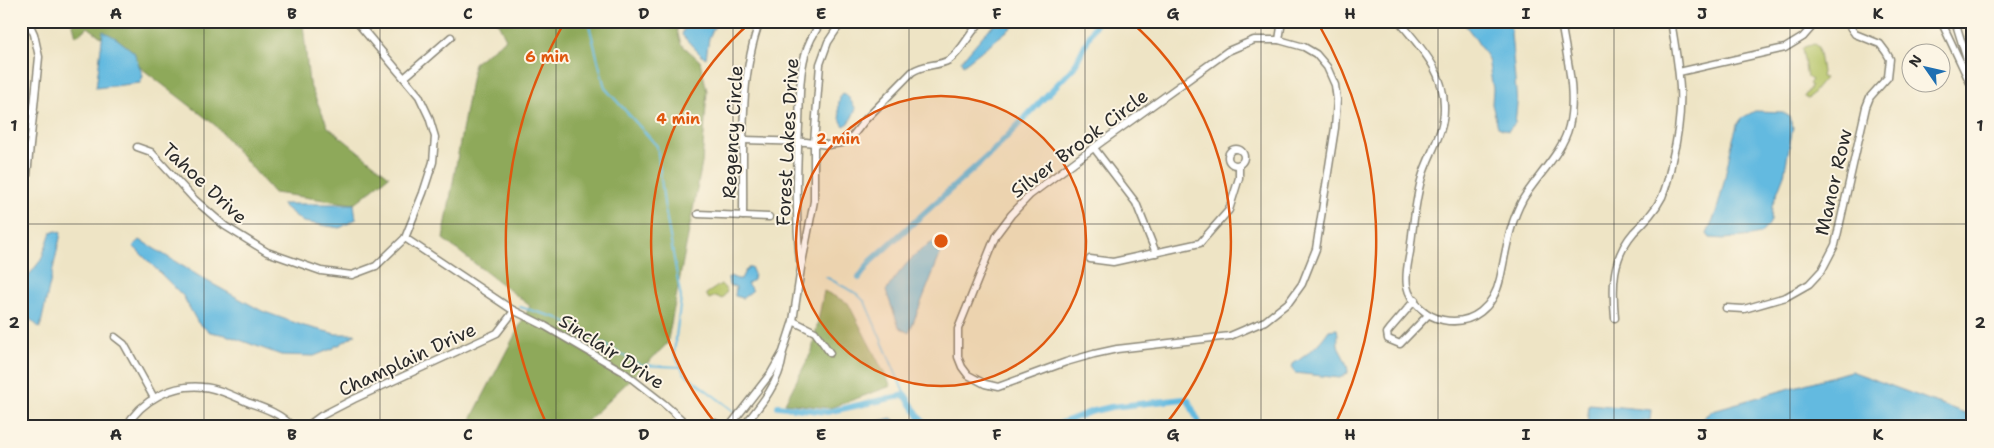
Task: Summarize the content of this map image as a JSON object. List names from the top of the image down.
{
  "streets": {
    "street": [
      "Regency Circle",
      "Forest Lakes Drive",
      "Silver Brook Circle",
      "Manor Row",
      "Tahoe Drive",
      "Sinclair Drive",
      "Champlain Drive"
    ]
  },
  "crossings": [
    ["Tahoe Drive", "Sinclair Drive"],
    ["Sinclair Drive", "Champlain Drive"]
  ],
  "north": "top left",
  "grid": {
    "columns": [
      "A",
      "B",
      "C",
      "D",
      "E",
      "F",
      "G",
      "H",
      "I",
      "J",
      "K"
    ],
    "rows": ["1", "2"]
  },
  "rings": ["6 min", "4 min", "2 min"]
}
